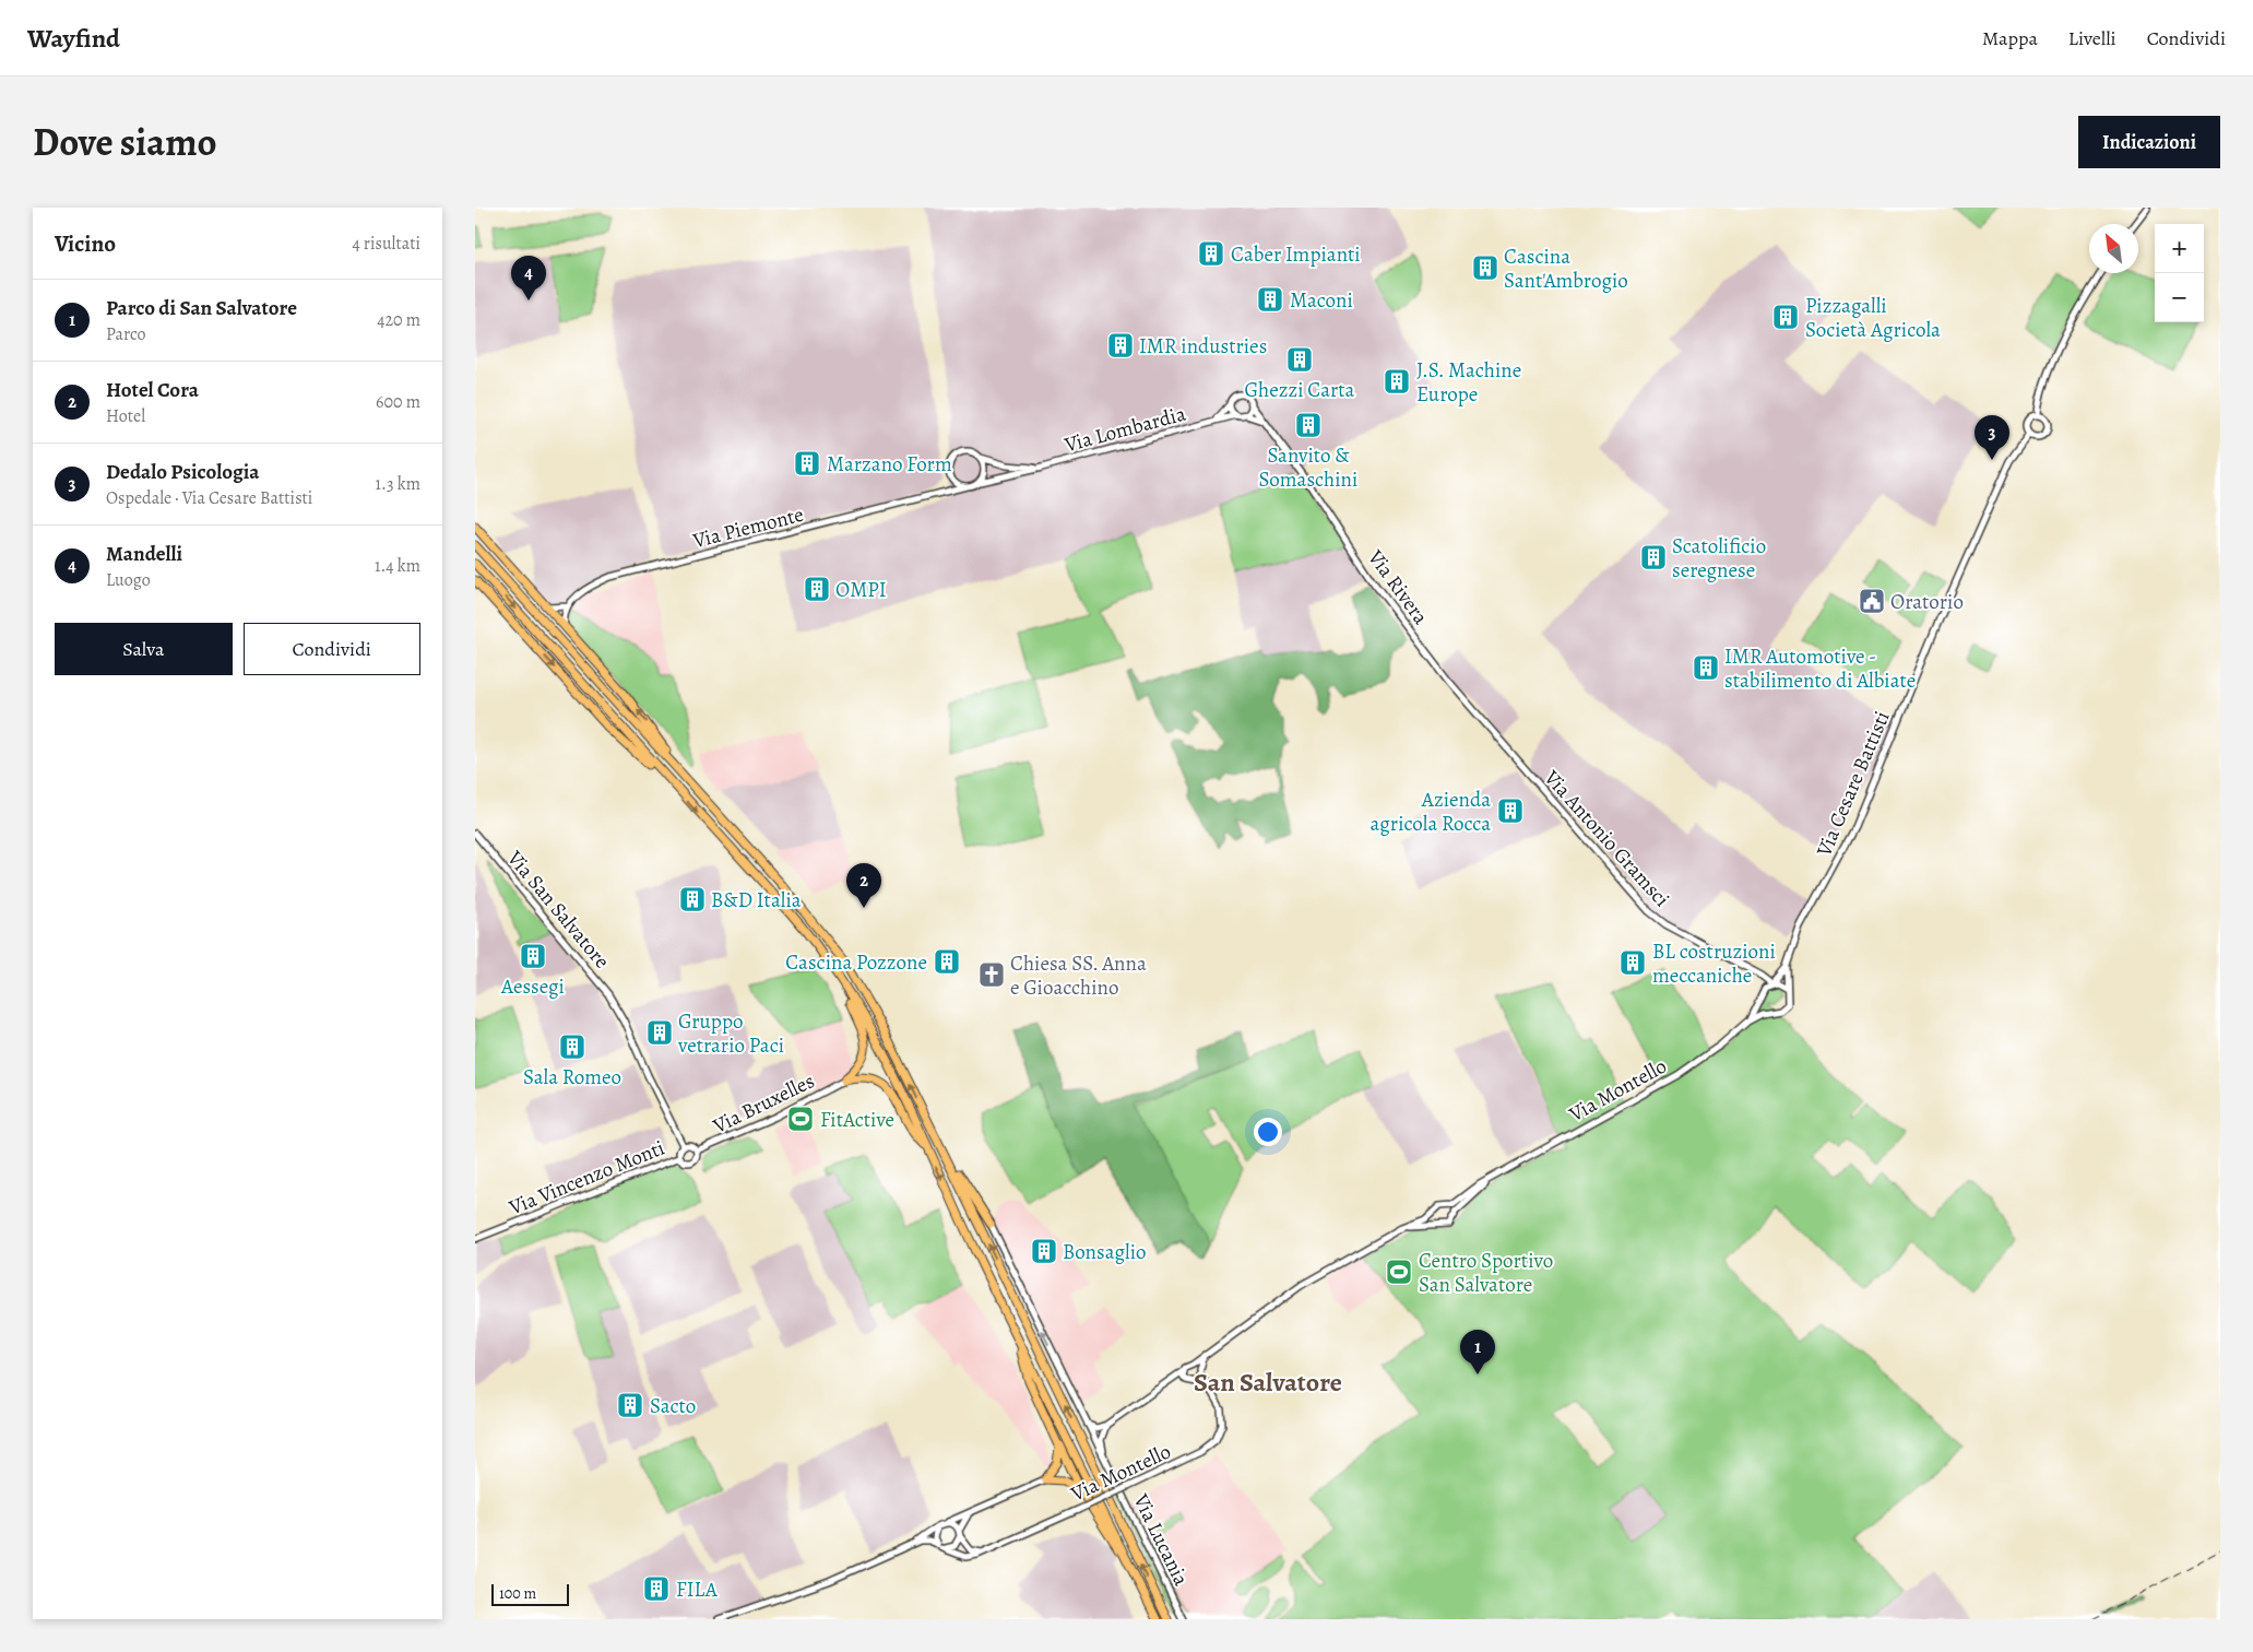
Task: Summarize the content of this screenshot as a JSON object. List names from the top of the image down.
{
  "streets": {
    "street": [
      "Via Lombardia",
      "Via Piemonte",
      "Via Rivera",
      "Via Cesare Battisti",
      "Via Antonio Gramsci",
      "Via San Salvatore",
      "Via Montello",
      "Via Bruxelles",
      "Via Vincenzo Monti",
      "Via Lucania"
    ]
  },
  "crossings": [
    ["Via Lombardia", "Via Piemonte"],
    ["Via Lombardia", "Via Rivera"],
    ["Via Rivera", "Via Antonio Gramsci"],
    ["Via Cesare Battisti", "Via Antonio Gramsci"],
    ["Via Cesare Battisti", "Via Montello"],
    ["Via Antonio Gramsci", "Via Montello"],
    ["Via San Salvatore", "Via Bruxelles"],
    ["Via San Salvatore", "Via Vincenzo Monti"],
    ["Via Montello", "Via Lucania"],
    ["Via Bruxelles", "Via Vincenzo Monti"]
  ],
  "one_way": ["Via Lucania"],
  "districts": ["San Salvatore"],
  "places": {
    "building": [
      "Caber Impianti",
      "Cascina Sant'Ambrogio",
      "Maconi",
      "Pizzagalli Società Agricola",
      "IMR industries",
      "Ghezzi Carta",
      "J.S. Machine Europe",
      "Sanvito & Somaschini",
      "Marzano Form",
      "Scatolificio seregnese",
      "OMPI",
      "IMR Automotive - stabilimento di Albiate",
      "Azienda agricola Rocca",
      "B&D Italia",
      "Aessegi",
      "Cascina Pozzone",
      "BL costruzioni meccaniche",
      "Gruppo vetrario Paci",
      "Sala Romeo",
      "Bonsaglio",
      "Sacto",
      "FILA"
    ],
    "public building": ["Oratorio"],
    "church": ["Chiesa SS. Anna e Gioacchino"],
    "sports": ["FitActive", "Centro Sportivo San Salvatore"]
  },
  "scale_bar": "100 m",
  "north": "top left",
  "page": {
    "header": "Wayfind",
    "nav": ["Mappa", "Livelli", "Condividi"],
    "title": "Dove siamo",
    "buttons": [
      "Indicazioni",
      ["Salva", "Condividi"]
    ],
    "heading": ["Vicino", "4 risultati"],
    "map_buttons": ["+", "−"],
    "pins": [
      "4",
      "3",
      "2",
      "1"
    ],
    "list": [
      {
        "mark": "1",
        "name": "Parco di San Salvatore",
        "note": "Parco",
        "value": "420 m"
      },
      {
        "mark": "2",
        "name": "Hotel Cora",
        "note": "Hotel",
        "value": "600 m"
      },
      {
        "mark": "3",
        "name": "Dedalo Psicologia",
        "note": "Ospedale · Via Cesare Battisti",
        "value": "1.3 km"
      },
      {
        "mark": "4",
        "name": "Mandelli",
        "note": "Luogo",
        "value": "1.4 km"
      }
    ],
    "scale": "100 m"
  }
}
